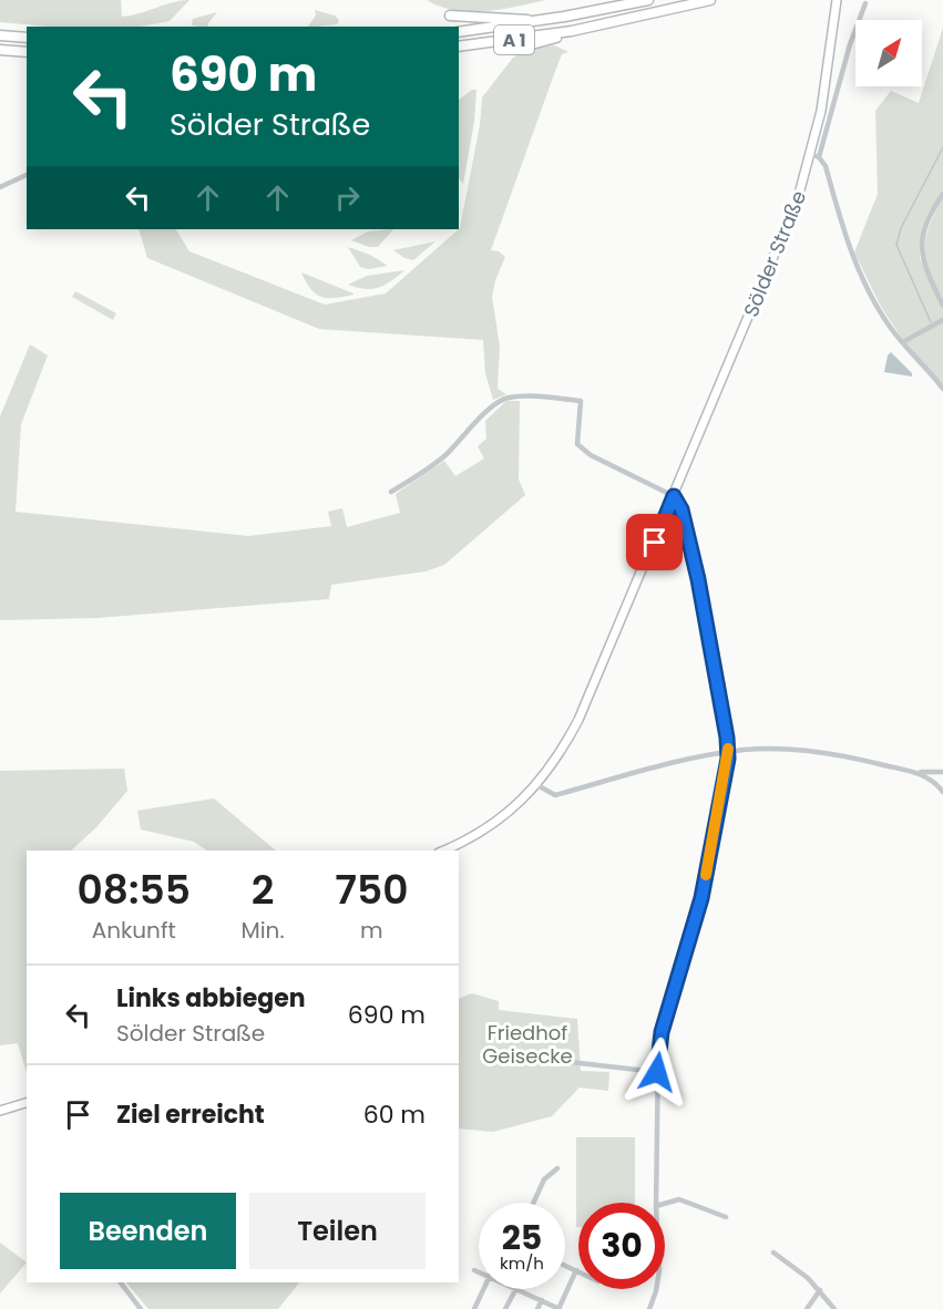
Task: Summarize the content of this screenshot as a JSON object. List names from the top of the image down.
{
  "streets": {
    "highway": ["A 1"],
    "main road": ["Sölder Straße"]
  },
  "parks": ["Friedhof Geisecke"],
  "north": "top right",
  "page": {
    "turn": ["690 m", "Sölder Straße"],
    "eta": [
      "08:55",
      "Ankunft",
      "2",
      "Min.",
      "750",
      "m"
    ],
    "list": [
      {
        "name": "Links abbiegen",
        "note": "Sölder Straße",
        "value": "690 m"
      },
      {
        "name": "Ziel erreicht",
        "value": "60 m"
      }
    ],
    "buttons": ["Beenden", "Teilen"],
    "speed": "25 km/h",
    "limit": "30"
  }
}
